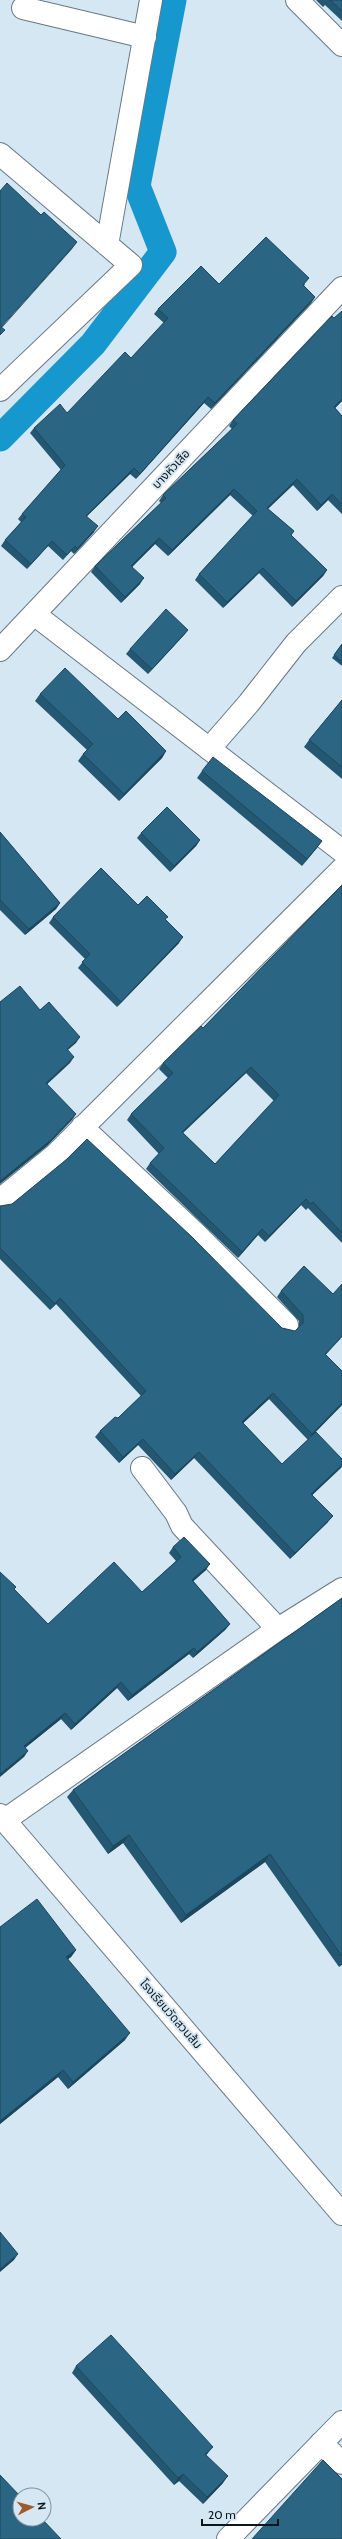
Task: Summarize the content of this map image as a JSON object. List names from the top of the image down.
{
  "streets": {
    "street": ["บางหัวเสือ", "โรงเรียนวัดสวนส้ม"]
  },
  "scale_bar": "20 m",
  "north": "right"
}
